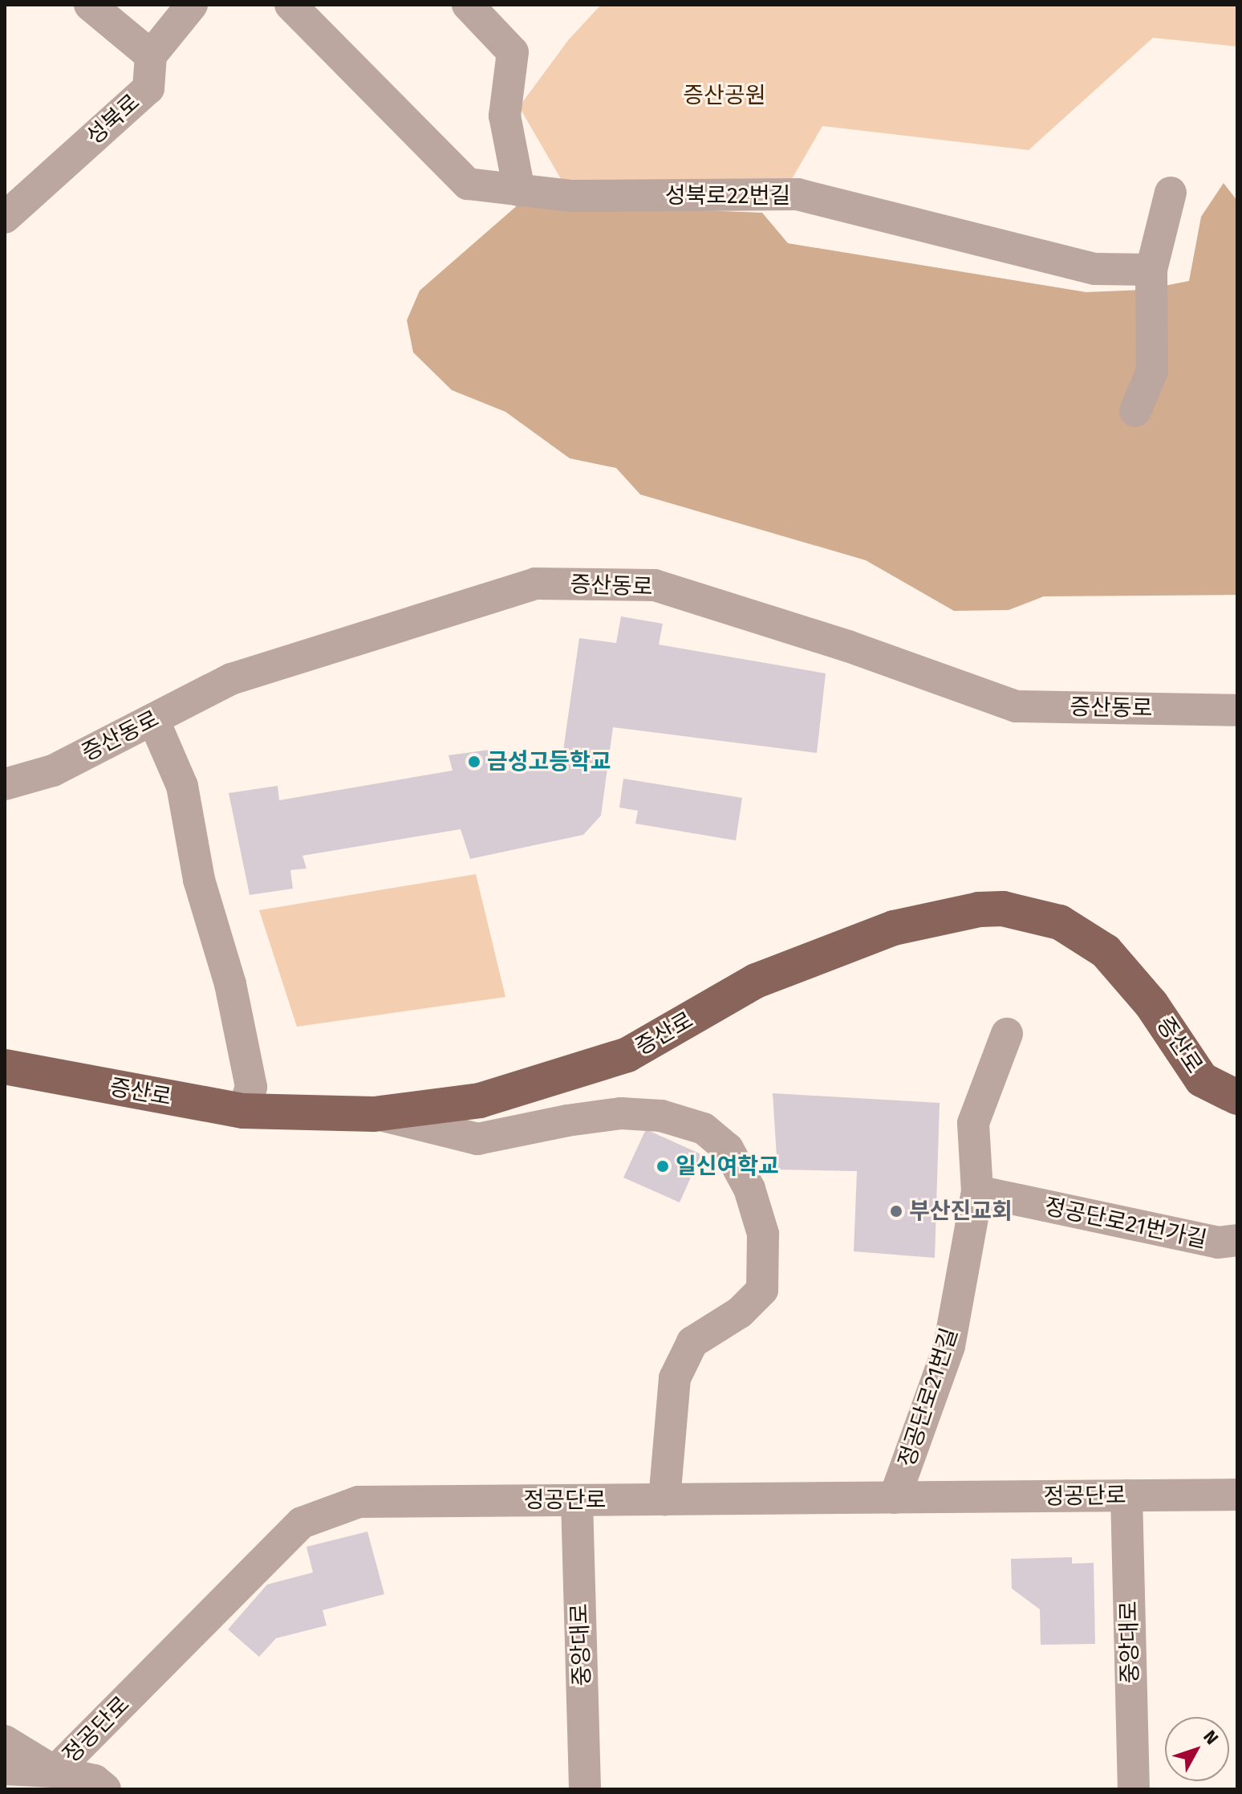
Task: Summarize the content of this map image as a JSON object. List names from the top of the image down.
{
  "streets": {
    "main road": ["증산로"],
    "street": [
      "성북로",
      "성북로22번길",
      "증산동로",
      "정공단로21번가길",
      "정공단로21번길",
      "정공단로",
      "중앙대로"
    ]
  },
  "crossings": [
    ["정공단로21번가길", "정공단로21번길"],
    ["정공단로21번길", "정공단로"],
    ["정공단로", "중앙대로"]
  ],
  "parks": ["증산공원"],
  "places": ["금성고등학교", "일신여학교", "부산진교회"],
  "north": "top right"
}
